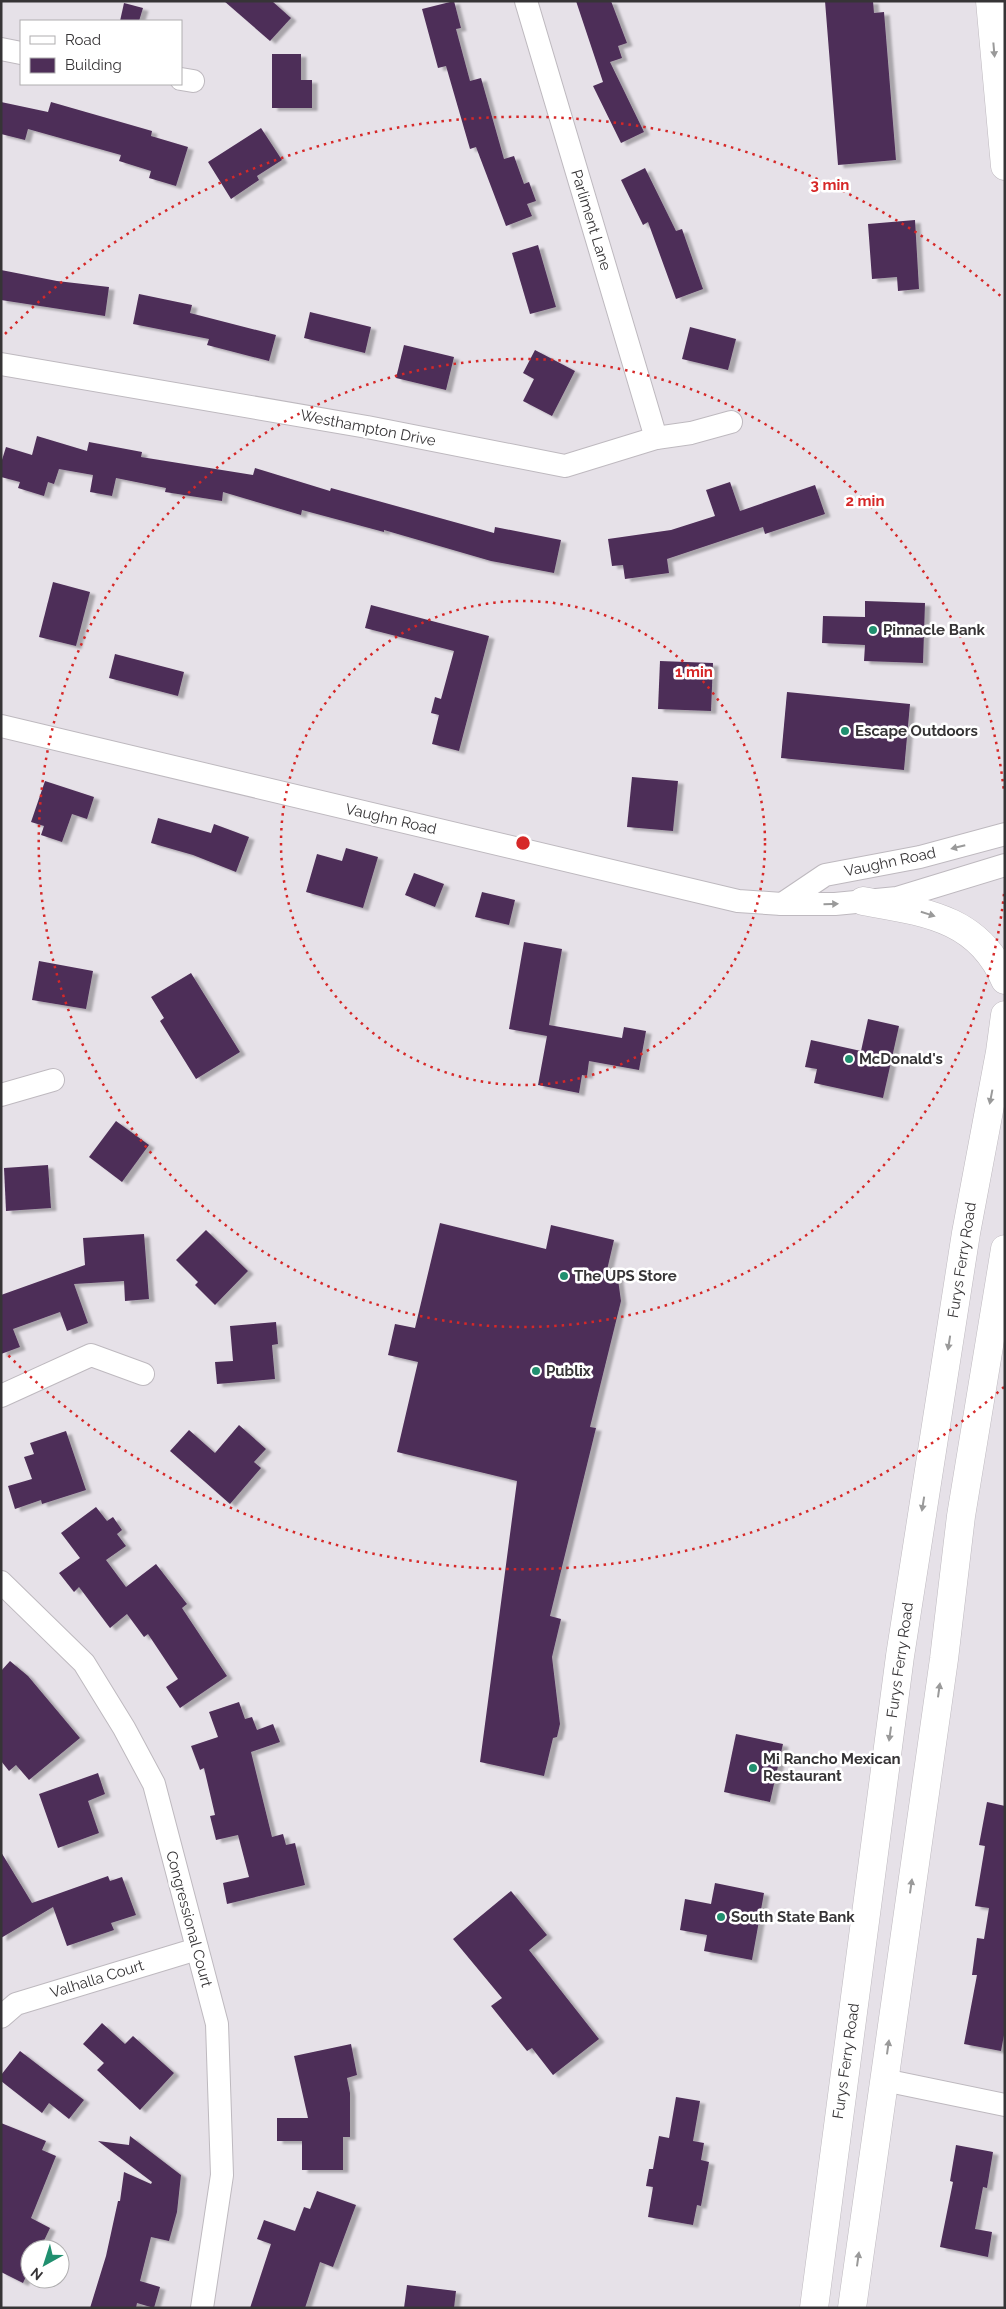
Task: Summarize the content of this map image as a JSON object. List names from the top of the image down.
{
  "streets": {
    "main road": ["Furys Ferry Road"],
    "street": [
      "Parliment Lane",
      "Westhampton Drive",
      "Vaughn Road",
      "Congressional Court",
      "Valhalla Court"
    ]
  },
  "crossings": [
    ["Parliment Lane", "Westhampton Drive"],
    ["Congressional Court", "Valhalla Court"]
  ],
  "places": [
    "Pinnacle Bank",
    "Escape Outdoors",
    "McDonald's",
    "The UPS Store",
    "Publix",
    "Mi Rancho Mexican Restaurant",
    "South State Bank"
  ],
  "legend": ["Road", "Building"],
  "north": "bottom left",
  "rings": ["3 min", "2 min", "1 min"]
}
